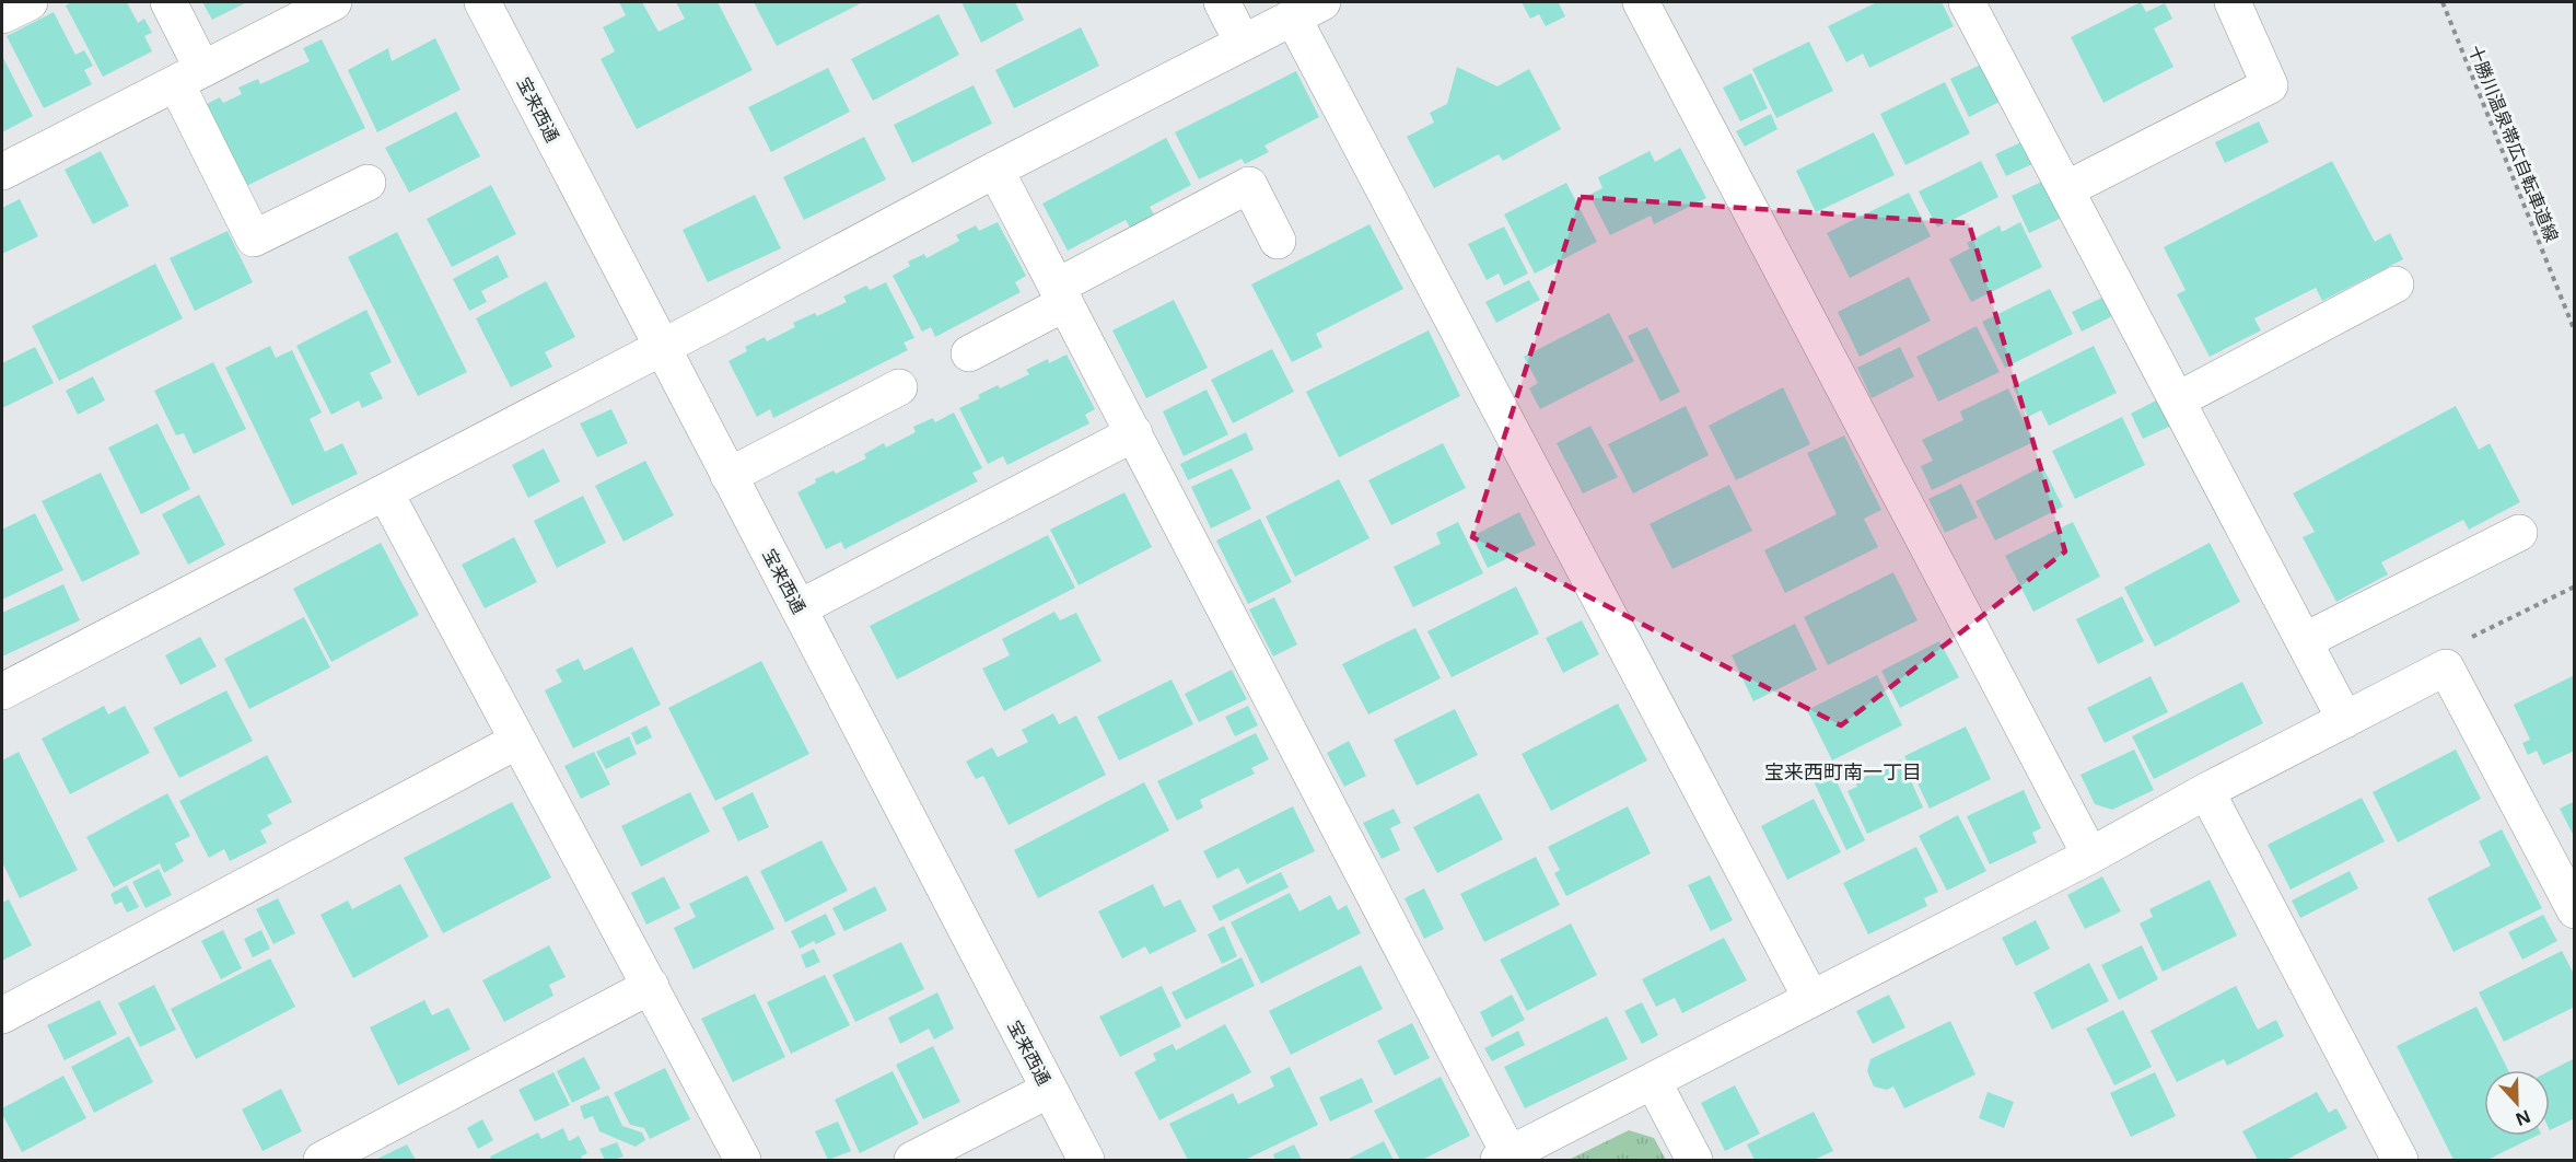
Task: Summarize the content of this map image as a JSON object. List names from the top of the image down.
{
  "streets": {
    "street": ["宝来西通"],
    "path": ["十勝川温泉帯広自転車道線"]
  },
  "districts": ["宝来西町南一丁目"],
  "north": "bottom"
}
